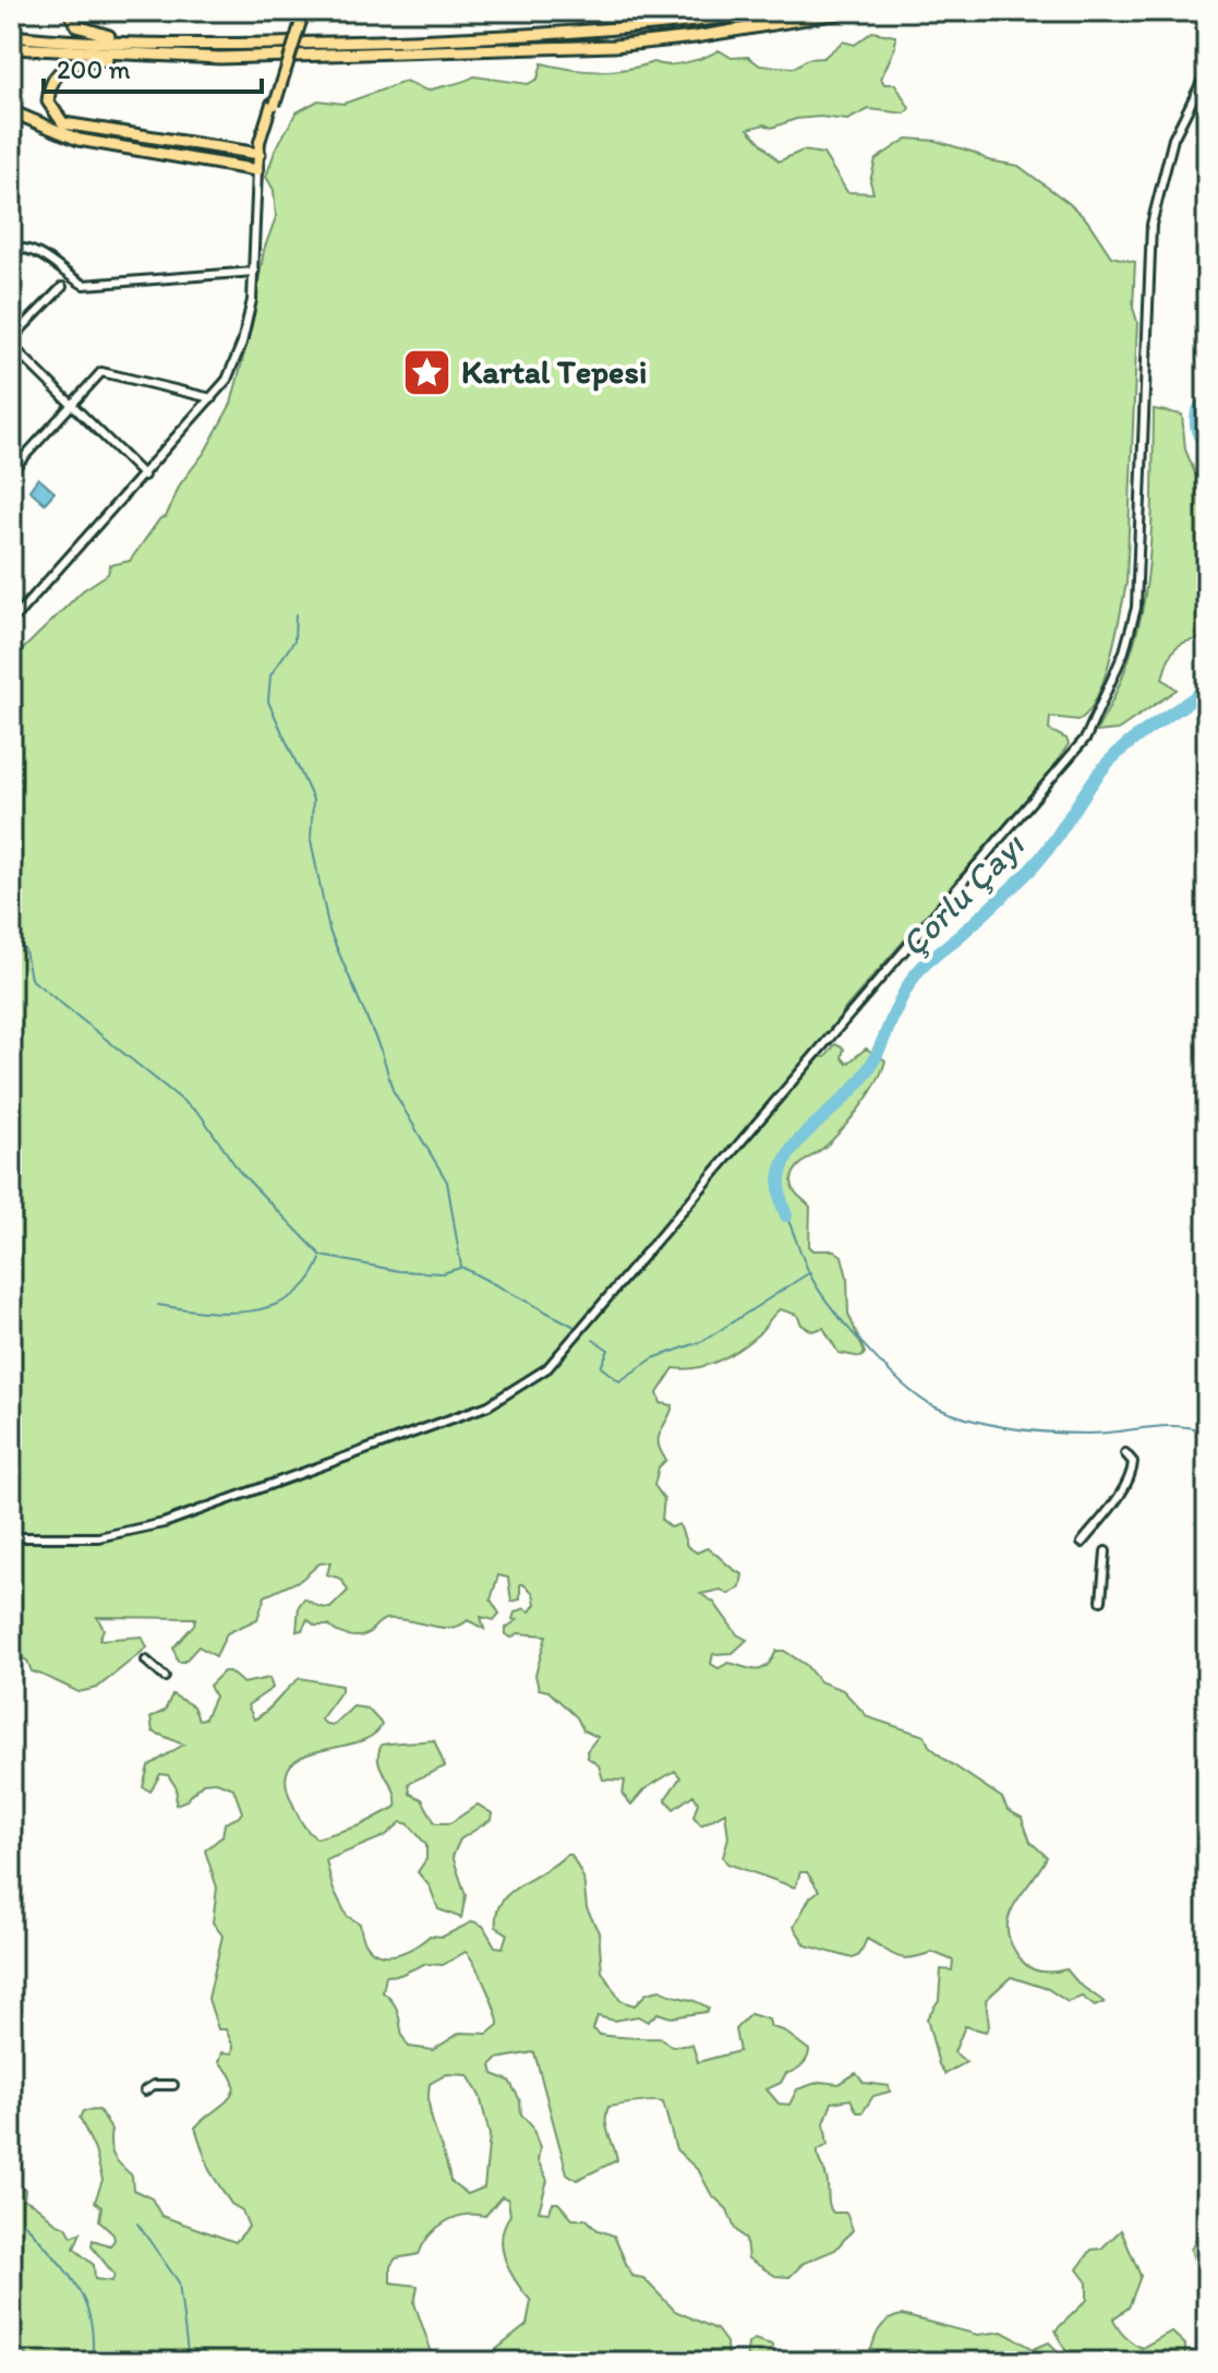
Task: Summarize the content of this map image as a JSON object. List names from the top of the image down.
{
  "water": ["Çorlu Çayı"],
  "places": {
    "place": ["Kartal Tepesi"]
  },
  "scale_bar": "200 m"
}
